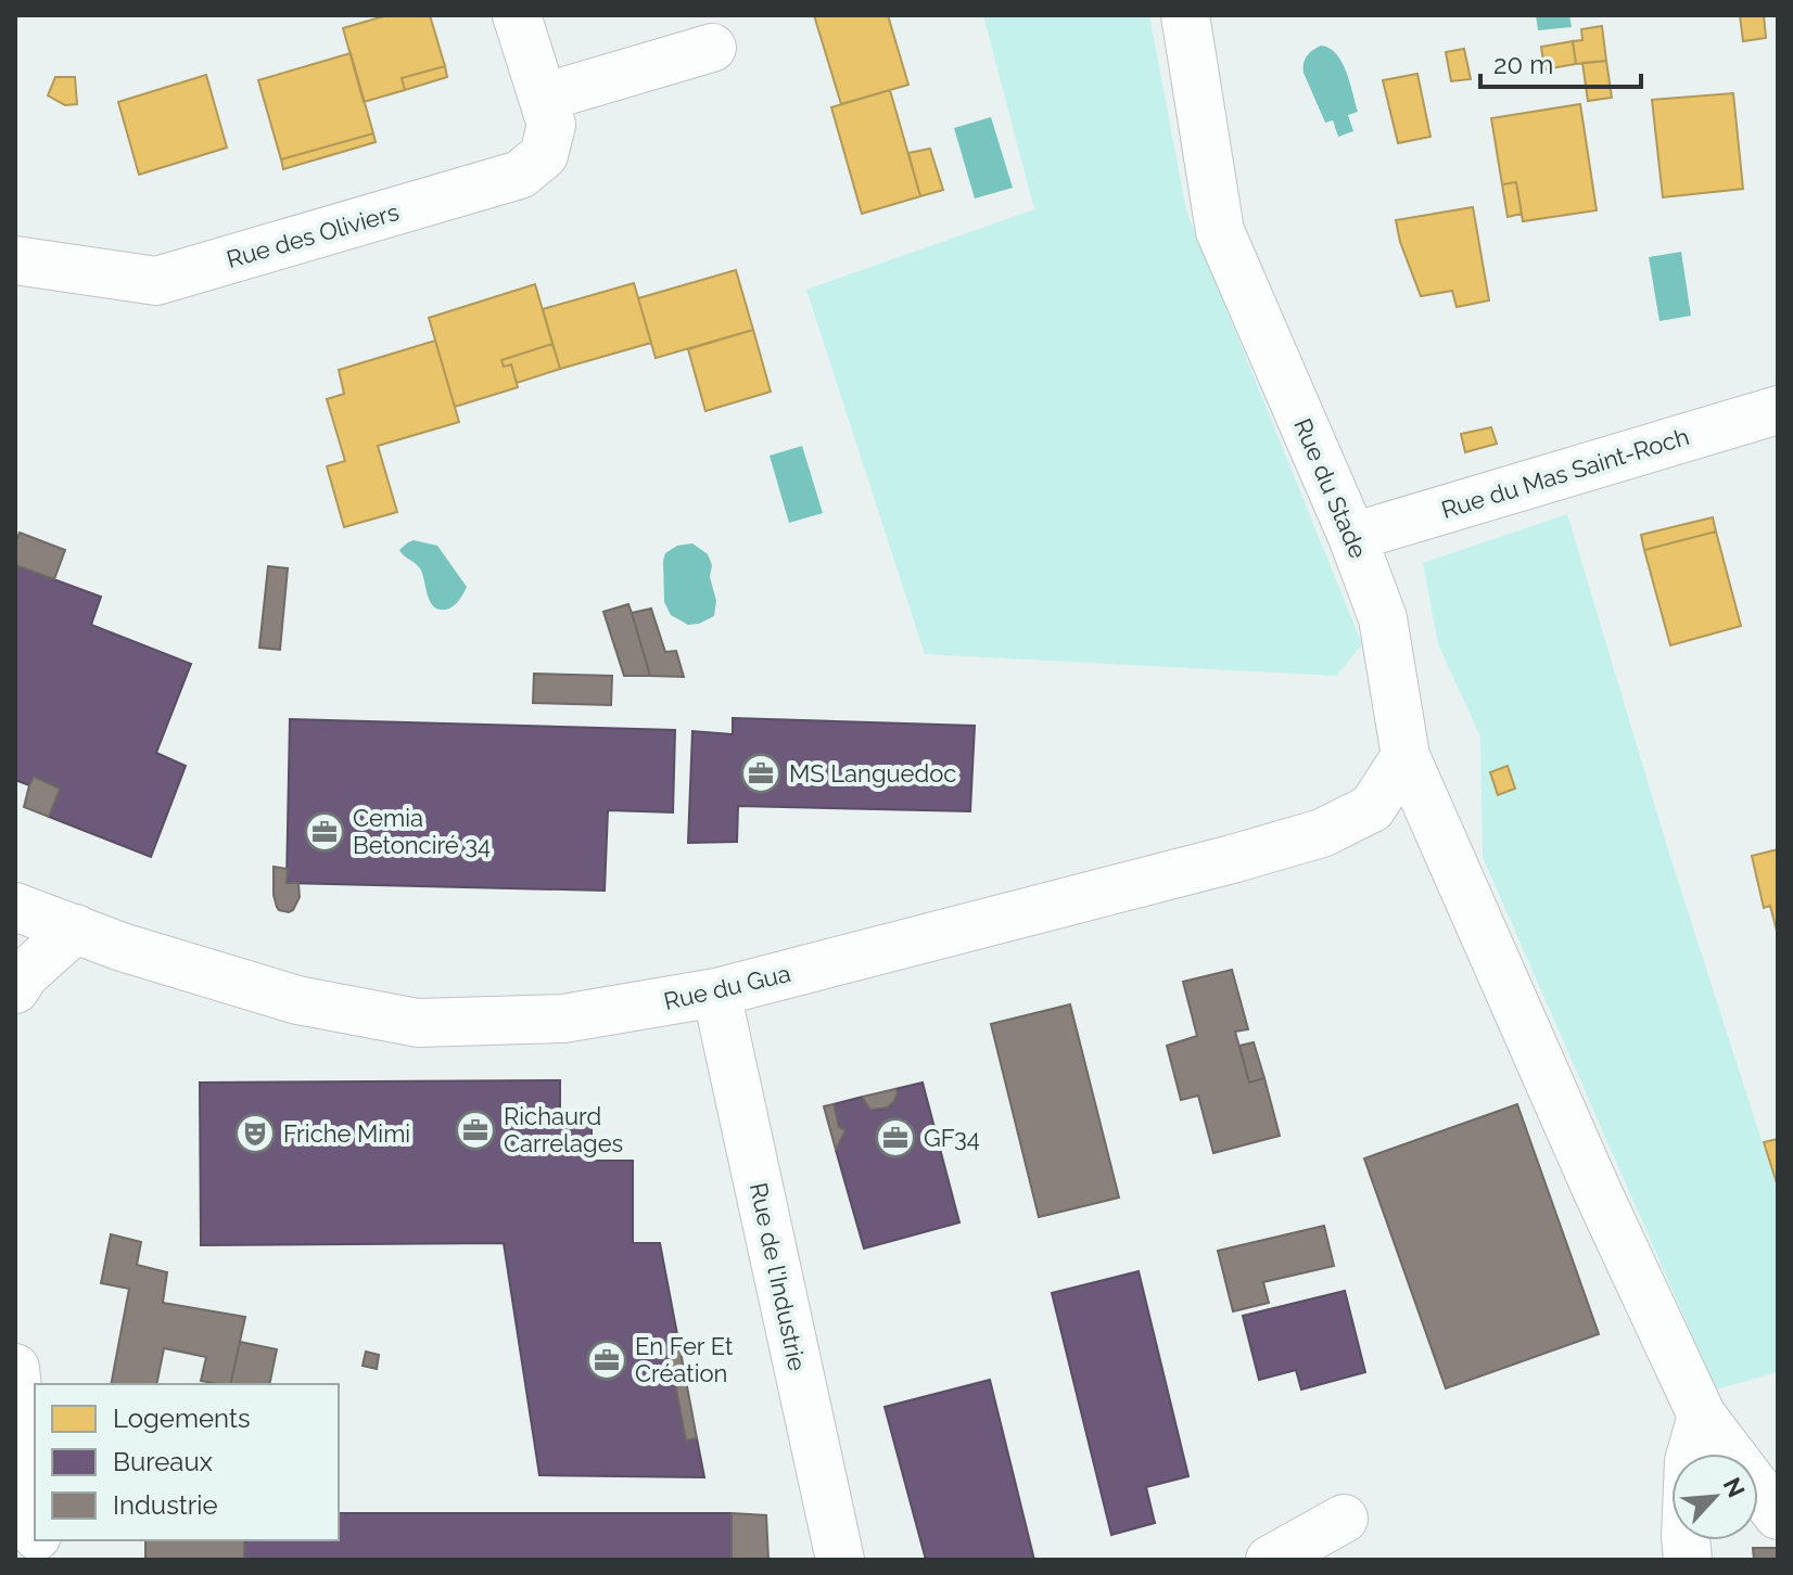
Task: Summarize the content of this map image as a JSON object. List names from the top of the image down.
{
  "streets": {
    "street": [
      "Rue des Oliviers",
      "Rue du Mas Saint-Roch",
      "Rue du Stade",
      "Rue du Gua",
      "Rue de l'Industrie"
    ]
  },
  "crossings": [
    ["Rue du Mas Saint-Roch", "Rue du Stade"],
    ["Rue du Stade", "Rue du Gua"],
    ["Rue du Gua", "Rue de l'Industrie"]
  ],
  "places": {
    "office": [
      "MS Languedoc",
      "Cemia Betonciré 34",
      "Richaurd Carrelages",
      "GF34",
      "En Fer Et Création"
    ],
    "theatre": ["Friche Mimi"]
  },
  "legend": ["Logements", "Bureaux", "Industrie"],
  "scale_bar": "20 m",
  "north": "top right"
}
